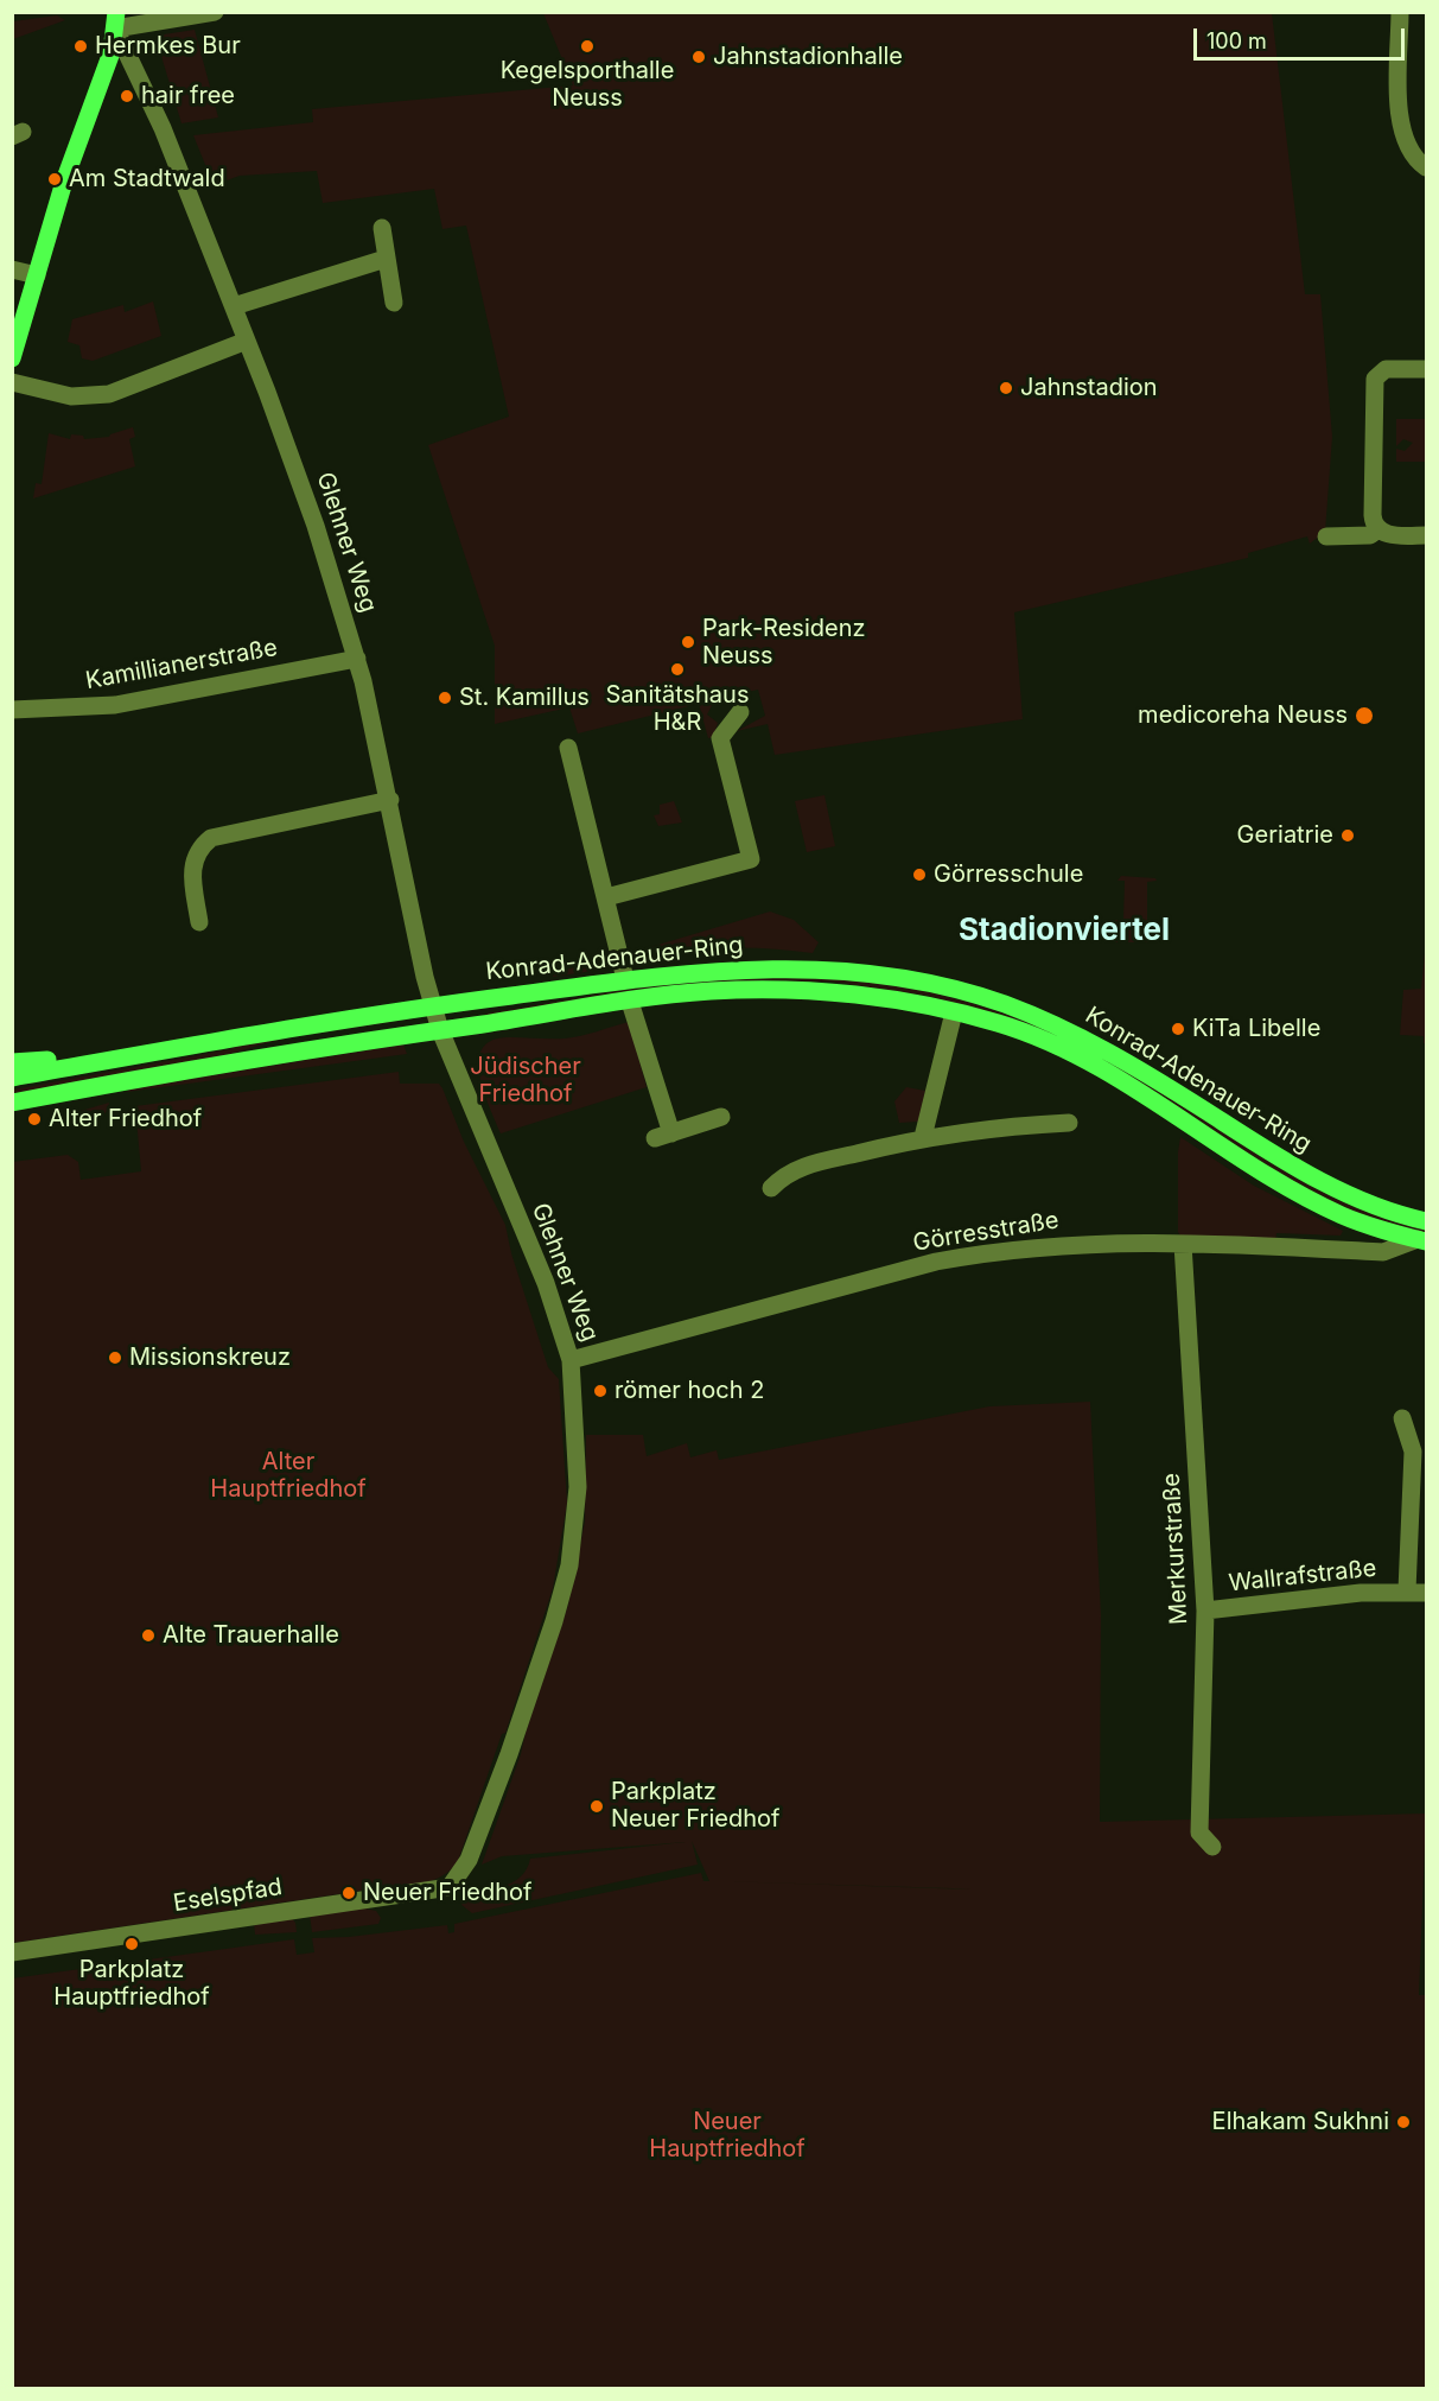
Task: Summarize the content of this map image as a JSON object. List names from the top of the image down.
{
  "streets": {
    "main road": ["Konrad-Adenauer-Ring"],
    "street": [
      "Glehner Weg",
      "Kamillianerstraße",
      "Görresstraße",
      "Merkurstraße",
      "Wallrafstraße",
      "Eselspfad"
    ]
  },
  "crossings": [
    ["Glehner Weg", "Kamillianerstraße"],
    ["Glehner Weg", "Konrad-Adenauer-Ring"],
    ["Glehner Weg", "Görresstraße"],
    ["Glehner Weg", "Eselspfad"],
    ["Konrad-Adenauer-Ring", "Görresstraße"],
    ["Görresstraße", "Merkurstraße"],
    ["Merkurstraße", "Wallrafstraße"]
  ],
  "districts": ["Stadionviertel"],
  "parks": ["Jüdischer Friedhof", "Alter Hauptfriedhof", "Neuer Hauptfriedhof"],
  "places": [
    "Hermkes Bur",
    "Kegelsporthalle Neuss",
    "Jahnstadionhalle",
    "hair free",
    "Am Stadtwald",
    "Jahnstadion",
    "Park-Residenz Neuss",
    "Sanitätshaus H&R",
    "St. Kamillus",
    "medicoreha Neuss",
    "Geriatrie",
    "Görresschule",
    "KiTa Libelle",
    "Alter Friedhof",
    "Missionskreuz",
    "römer hoch 2",
    "Alte Trauerhalle",
    "Parkplatz Neuer Friedhof",
    "Neuer Friedhof",
    "Parkplatz Hauptfriedhof",
    "Elhakam Sukhni"
  ],
  "scale_bar": "100 m"
}
